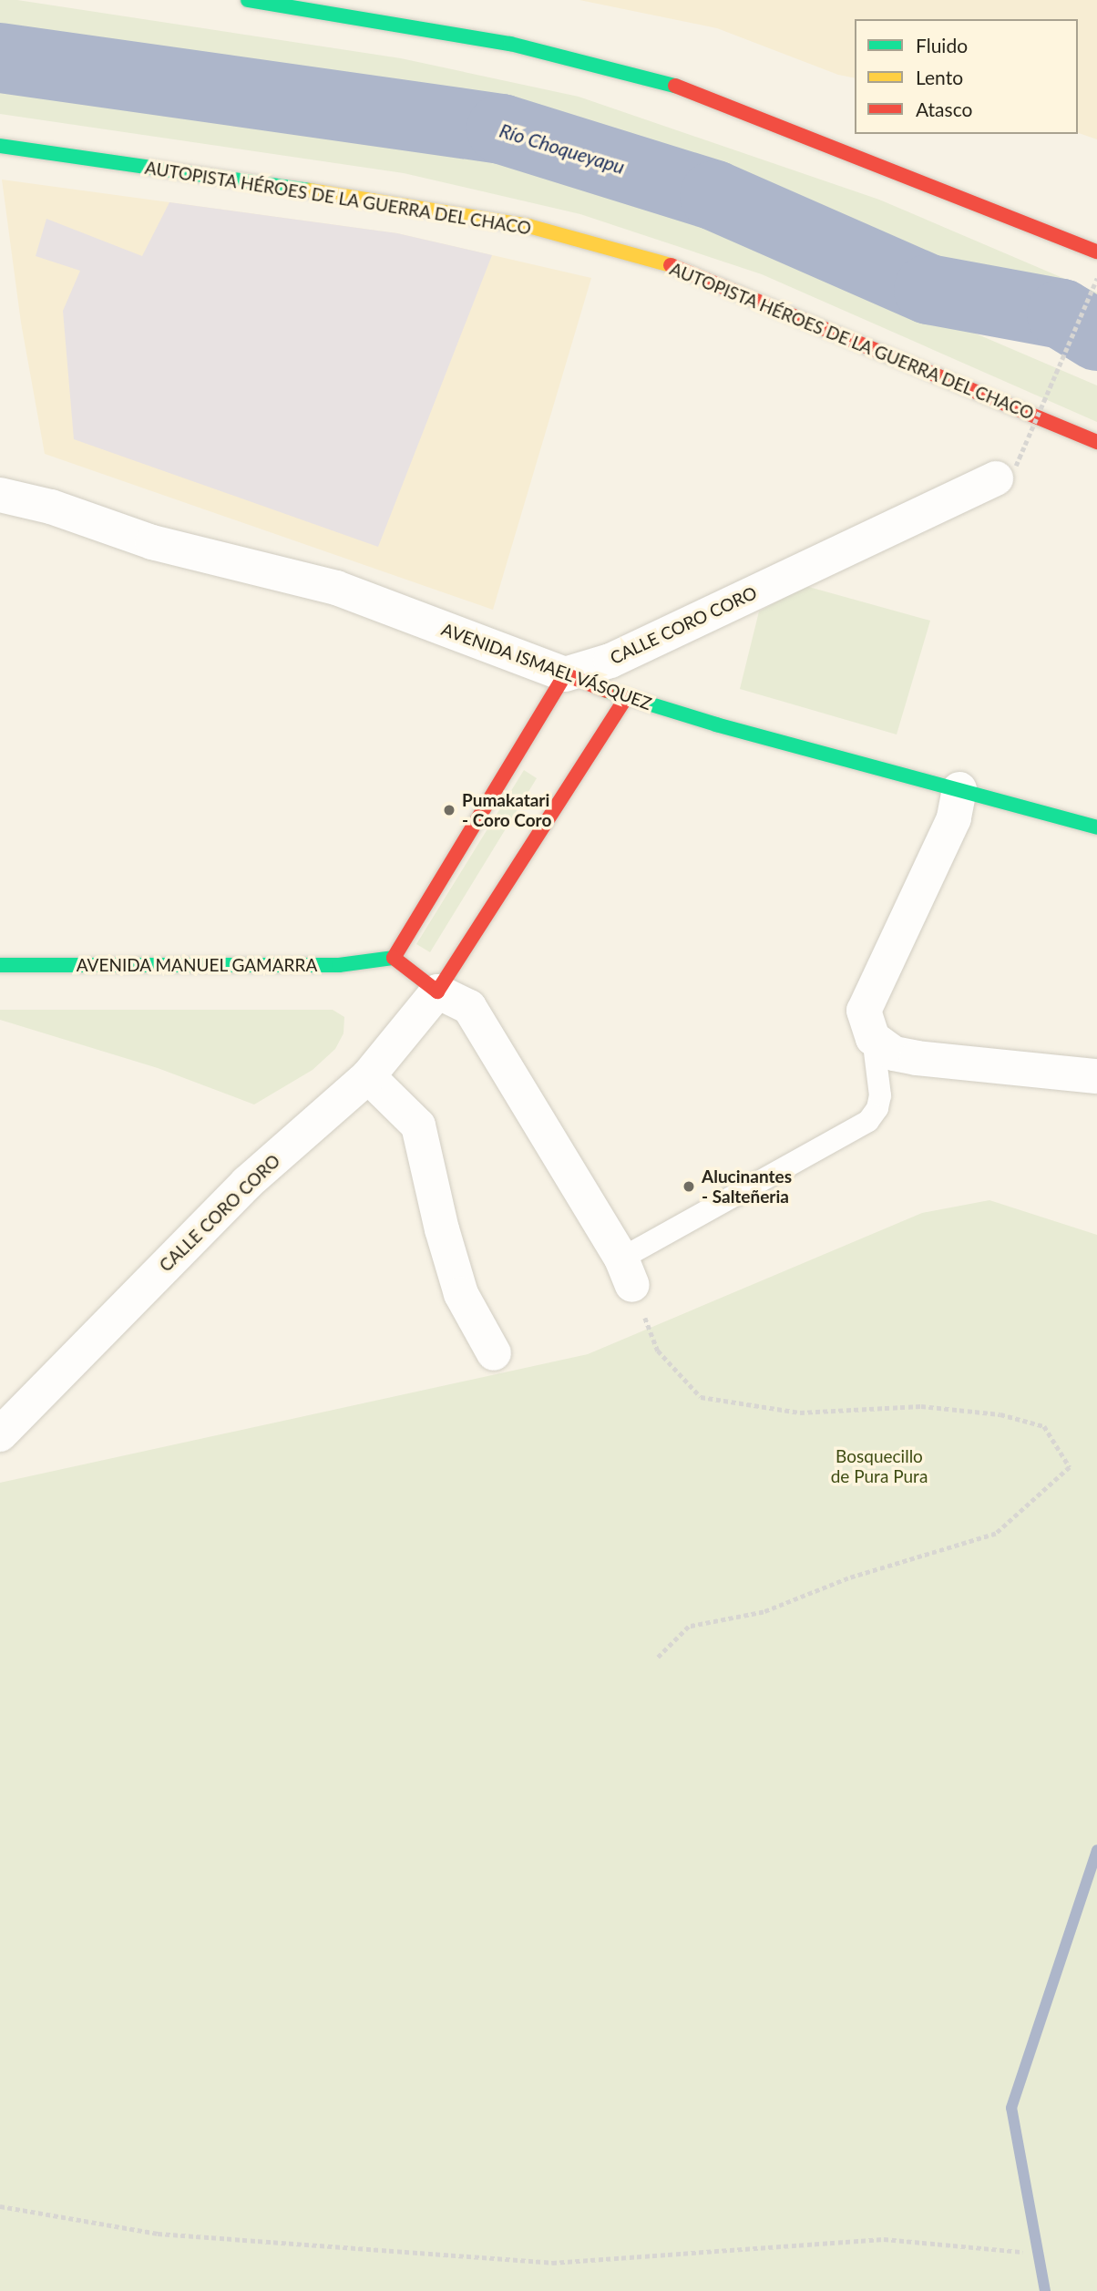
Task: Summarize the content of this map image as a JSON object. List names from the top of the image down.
{
  "streets": {
    "main road": [
      "AUTOPISTA HÉROES DE LA GUERRA DEL CHACO",
      "CALLE CORO CORO",
      "AVENIDA ISMAEL VÁSQUEZ",
      "AVENIDA MANUEL GAMARRA"
    ]
  },
  "crossings": [
    ["CALLE CORO CORO", "AVENIDA ISMAEL VÁSQUEZ"]
  ],
  "water": ["Río Choqueyapu"],
  "parks": ["Bosquecillo de Pura Pura"],
  "places": ["Pumakatari - Coro Coro", "Alucinantes - Salteñeria"],
  "legend": ["Fluido", "Lento", "Atasco"]
}
